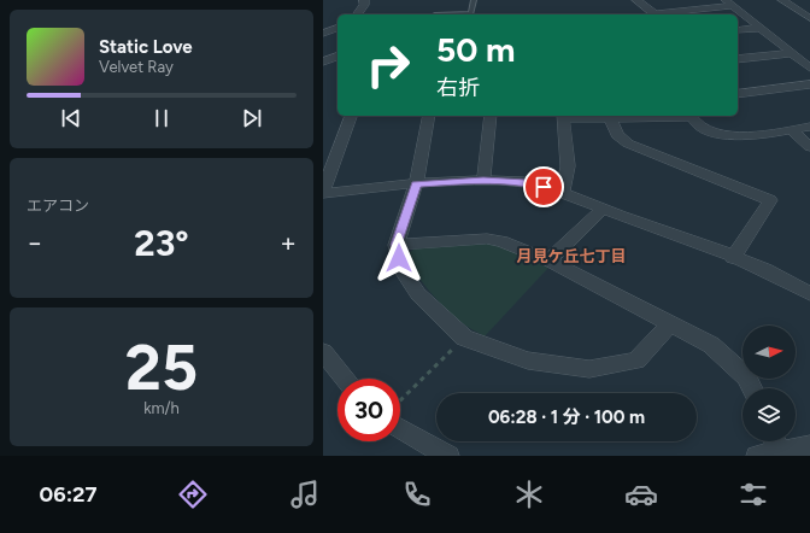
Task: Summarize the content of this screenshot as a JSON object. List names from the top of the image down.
{
  "districts": ["月見ケ丘七丁目"],
  "north": "right",
  "page": {
    "turn": ["50 m", "右折"],
    "song": ["Static Love", "Velvet Ray"],
    "tile": [
      "エアコン",
      ["25", "km/h"]
    ],
    "heat": ["−", "23°", "+"],
    "limit": "30",
    "trip": "06:28 · 1 分 · 100 m",
    "tabs": "06:27"
  }
}
